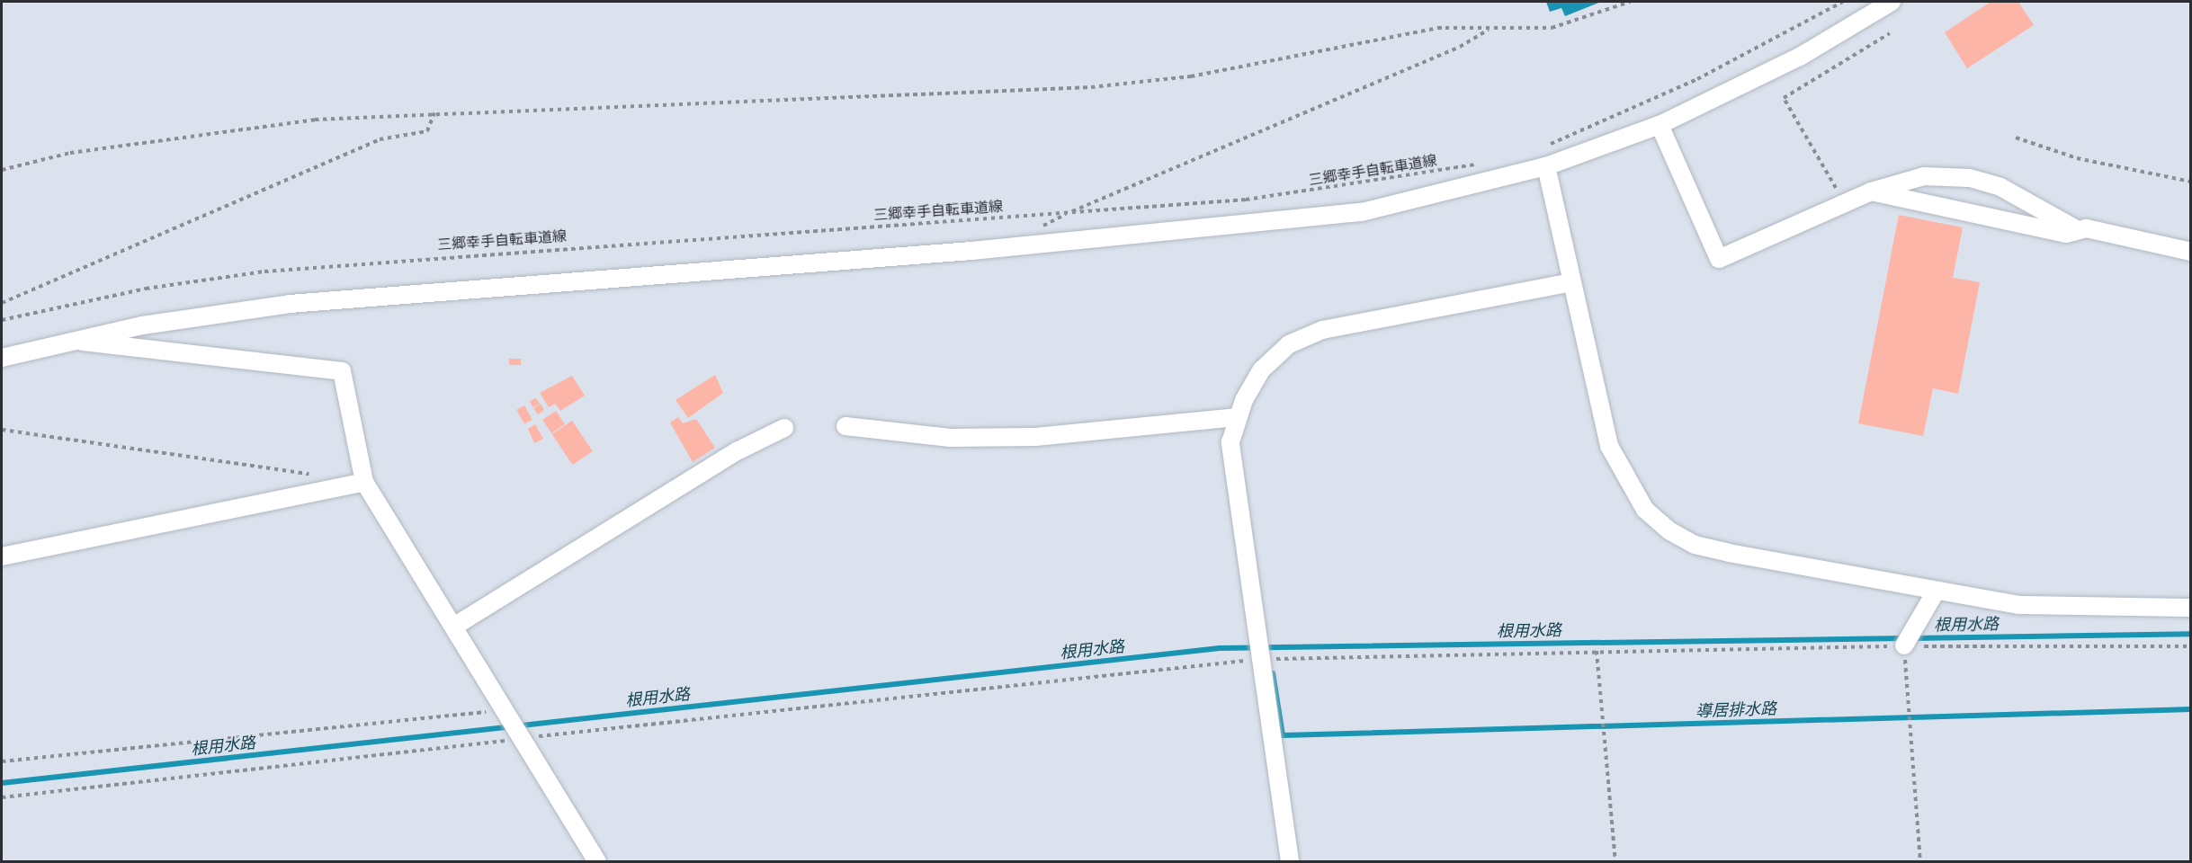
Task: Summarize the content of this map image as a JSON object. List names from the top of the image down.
{
  "streets": {
    "path": ["三郷幸手自転車道線"]
  },
  "water": ["根用水路", "導居排水路"]
}
